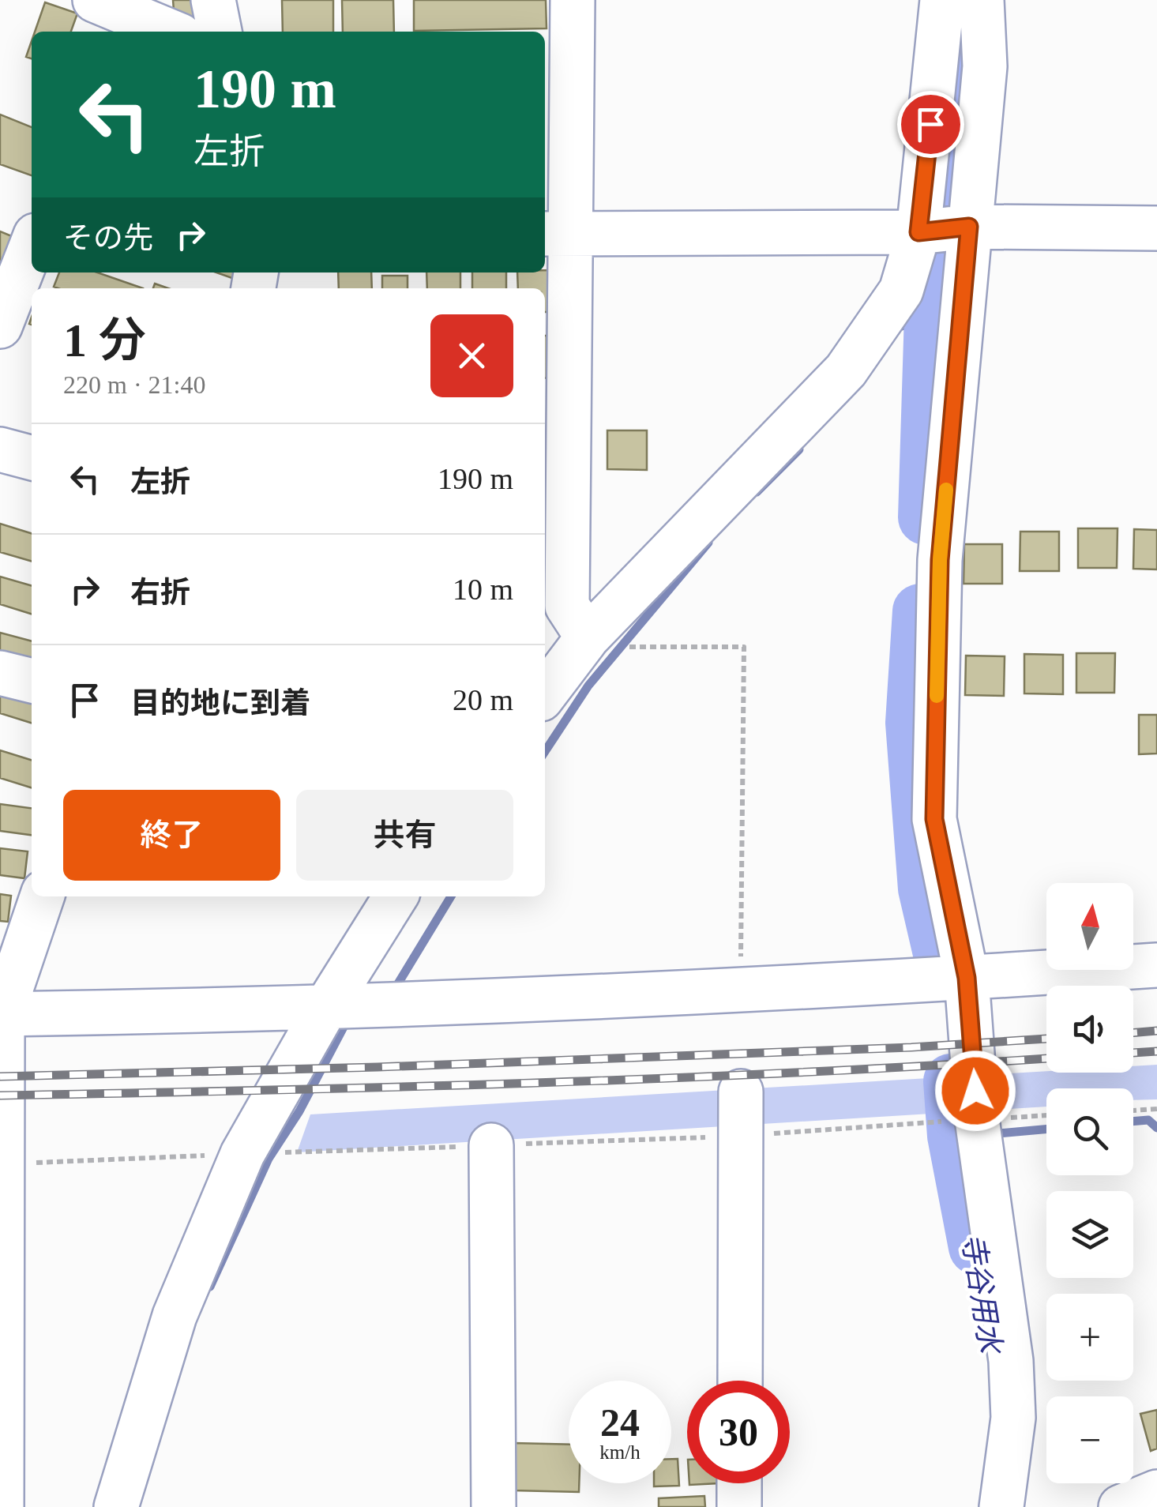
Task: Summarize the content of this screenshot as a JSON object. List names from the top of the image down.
{
  "water": ["寺谷用水"],
  "north": "top",
  "page": {
    "turn": ["190 m", "左折"],
    "then": "その先",
    "heading": ["1 分", "220 m · 21:40"],
    "list": [
      {
        "name": "左折",
        "value": "190 m"
      },
      {
        "name": "右折",
        "value": "10 m"
      },
      {
        "name": "目的地に到着",
        "value": "20 m"
      }
    ],
    "buttons": ["終了", "共有"],
    "map_buttons": ["+", "−"],
    "speed": "24 km/h",
    "limit": "30"
  }
}
